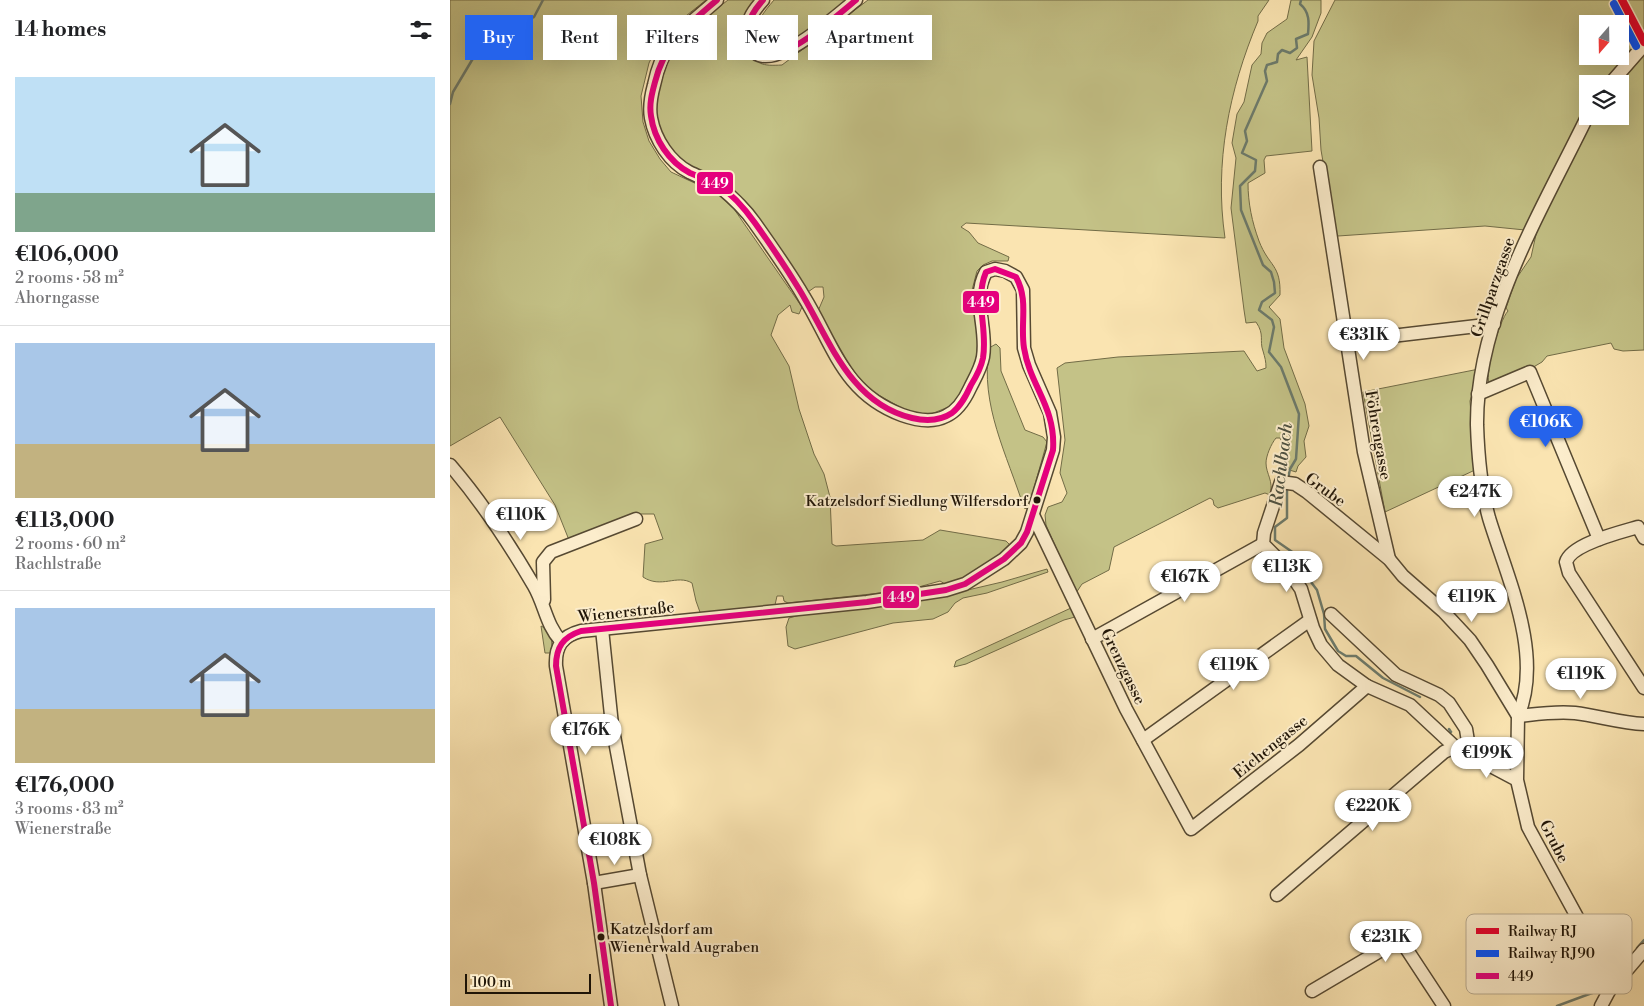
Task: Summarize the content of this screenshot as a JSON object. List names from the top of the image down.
{
  "streets": {
    "street": [
      "Grillparzgasse",
      "Föhrengasse",
      "Grube",
      "Wienerstraße",
      "Grenzgasse",
      "Eichengasse"
    ]
  },
  "crossings": [
    ["Grillparzgasse", "Grube"],
    ["Föhrengasse", "Grube"],
    ["Wienerstraße", "Grenzgasse"],
    ["Grenzgasse", "Eichengasse"]
  ],
  "water": ["Rachlbach"],
  "places": ["Katzelsdorf Siedlung Wilfersdorf", "Katzelsdorf am Wienerwald Augraben"],
  "lines": ["rail line RJ", "transit line 449", "rail line RJ90"],
  "legend": ["Railway RJ", "Railway RJ90", "449"],
  "scale_bar": "100 m",
  "north": "bottom",
  "page": {
    "heading": "14 homes",
    "chip": [
      "Buy",
      "Rent",
      "Filters",
      "New",
      "Apartment"
    ],
    "list": [
      {
        "name": "€106,000",
        "note": "2 rooms · 58 m² · Ahorngasse"
      },
      {
        "name": "€113,000",
        "note": "2 rooms · 60 m² · Rachlstraße"
      },
      {
        "name": "€176,000",
        "note": "3 rooms · 83 m² · Wienerstraße"
      }
    ],
    "price": [
      "€331K",
      "€106K",
      "€247K",
      "€110K",
      "€113K",
      "€167K",
      "€119K",
      "€119K",
      "€119K",
      "€176K",
      "€199K",
      "€220K",
      "€108K",
      "€231K"
    ],
    "scale": "100 m"
  }
}
